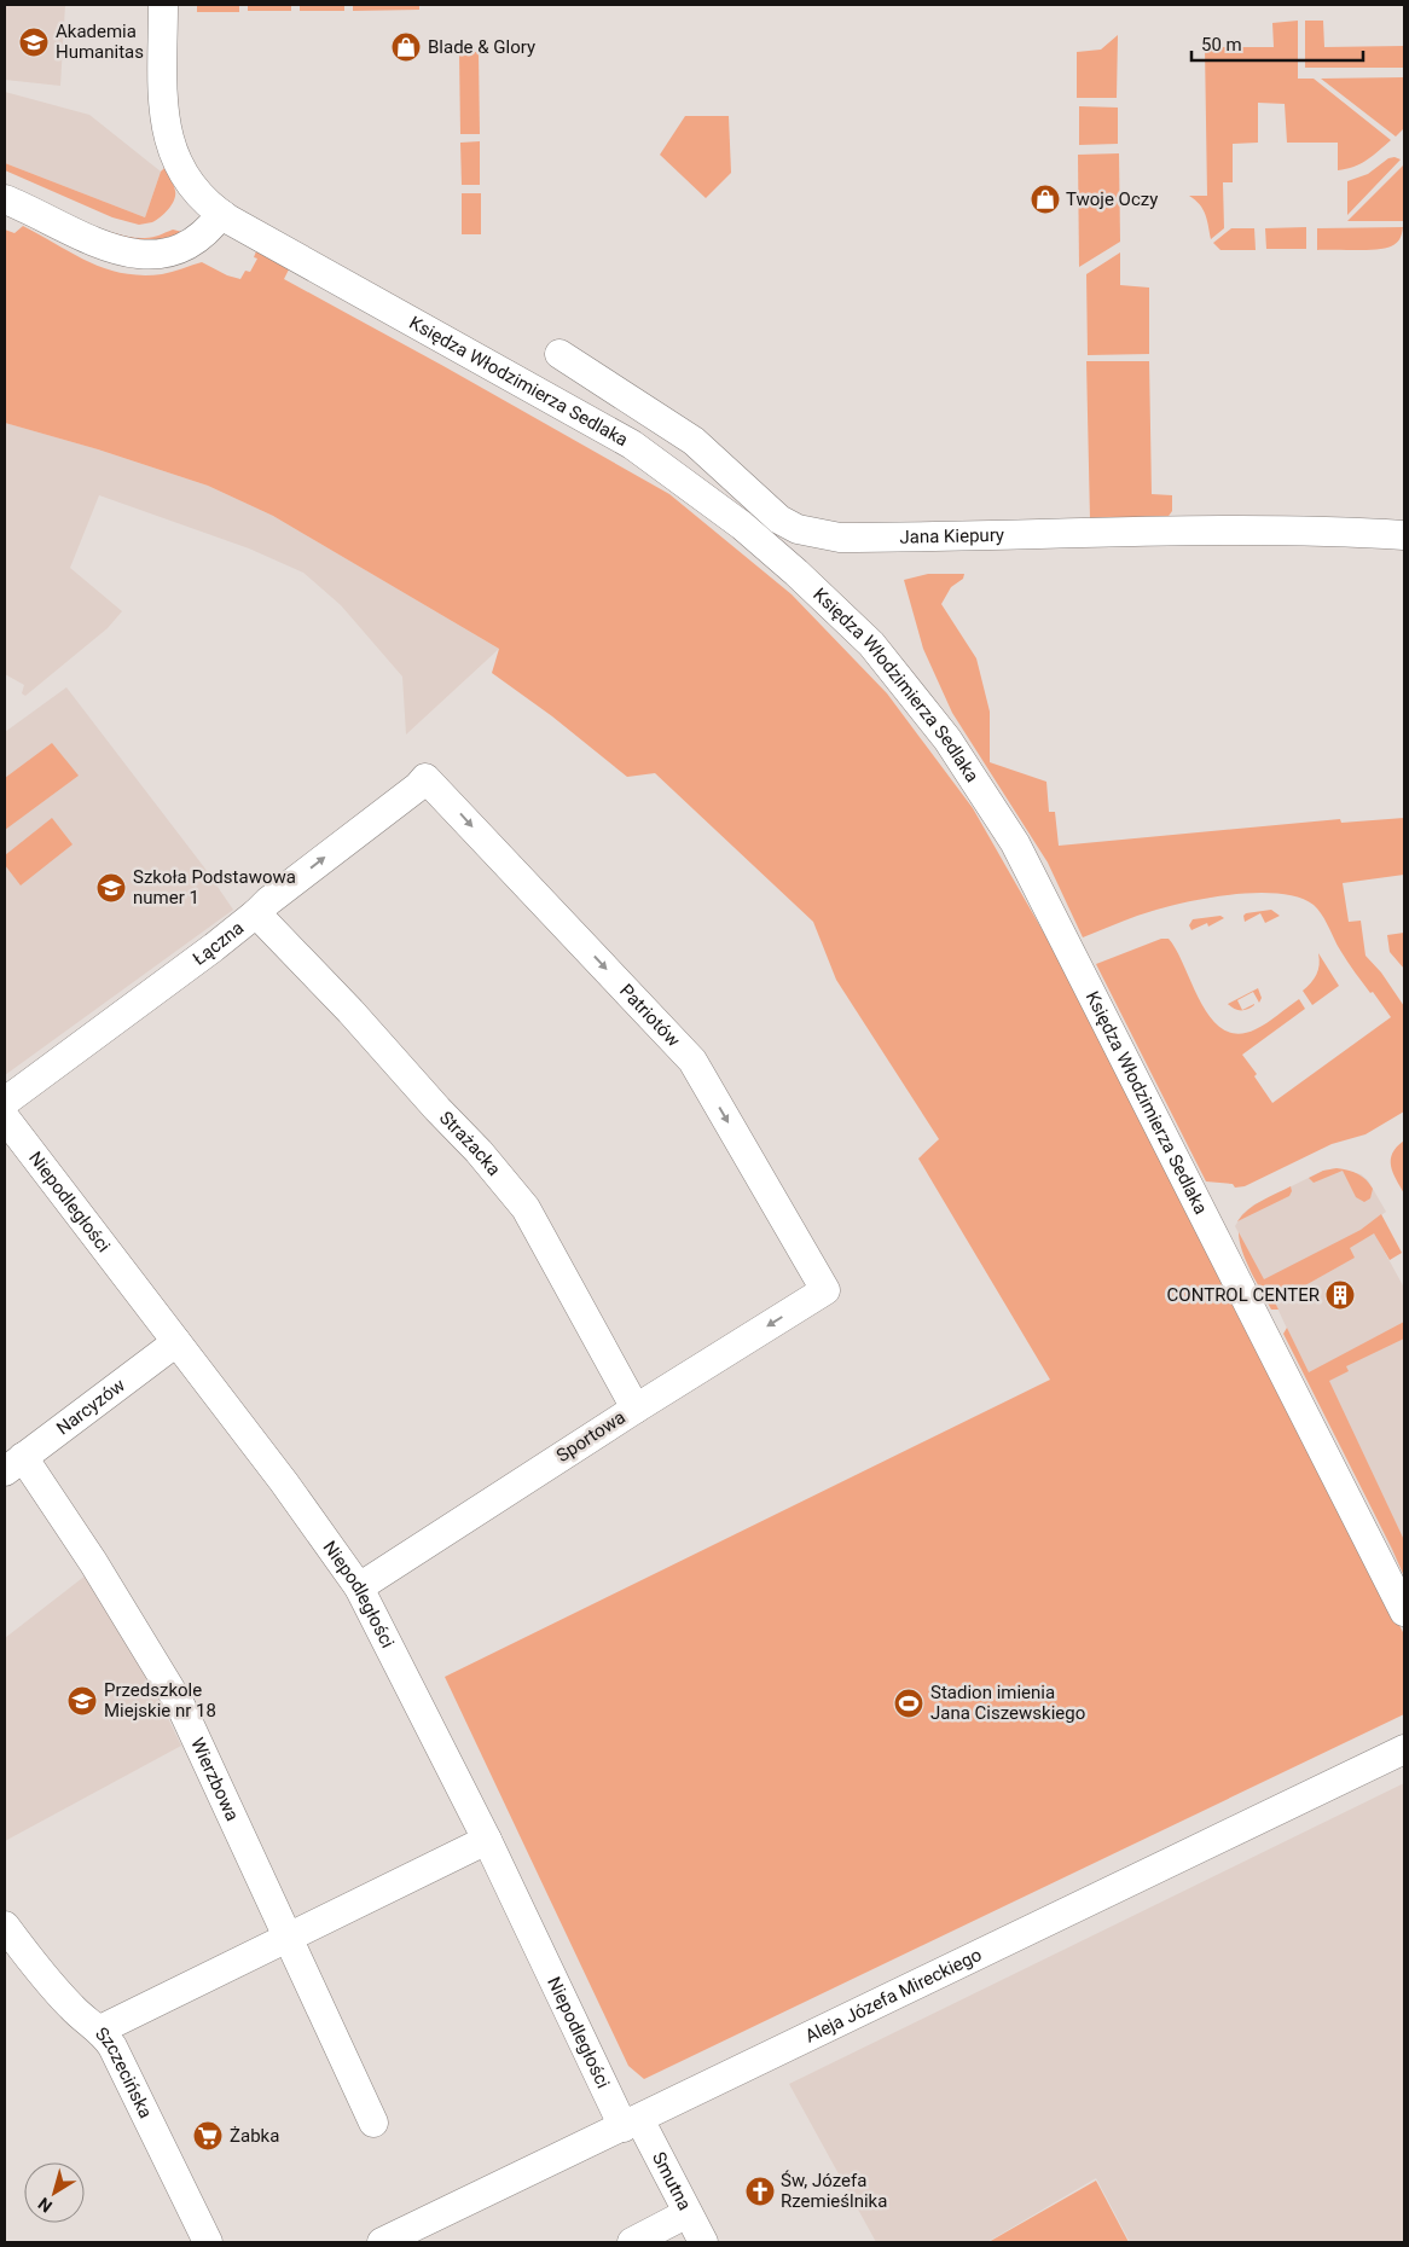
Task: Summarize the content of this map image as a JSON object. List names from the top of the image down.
{
  "streets": {
    "street": [
      "Księdza Włodzimierza Sedlaka",
      "Jana Kiepury",
      "Łączna",
      "Patriotów",
      "Strażacka",
      "Niepodległości",
      "Narcyzów",
      "Sportowa",
      "Wierzbowa",
      "Aleja Józefa Mireckiego",
      "Szczecińska",
      "Smutna"
    ]
  },
  "crossings": [
    ["Łączna", "Patriotów"],
    ["Łączna", "Strażacka"],
    ["Patriotów", "Sportowa"],
    ["Strażacka", "Sportowa"],
    ["Niepodległości", "Narcyzów"],
    ["Niepodległości", "Sportowa"],
    ["Niepodległości", "Aleja Józefa Mireckiego"],
    ["Niepodległości", "Smutna"],
    ["Narcyzów", "Wierzbowa"],
    ["Aleja Józefa Mireckiego", "Smutna"]
  ],
  "one_way": ["Łączna", "Patriotów", "Sportowa"],
  "places": {
    "school or university": ["Akademia Humanitas", "Szkoła Podstawowa numer 1", "Przedszkole Miejskie nr 18"],
    "shop": ["Blade & Glory", "Twoje Oczy"],
    "building": ["CONTROL CENTER"],
    "sports": ["Stadion imienia Jana Ciszewskiego"],
    "supermarket": ["Żabka"],
    "church": ["Św, Józefa Rzemieślnika"]
  },
  "scale_bar": "50 m",
  "north": "bottom left"
}
